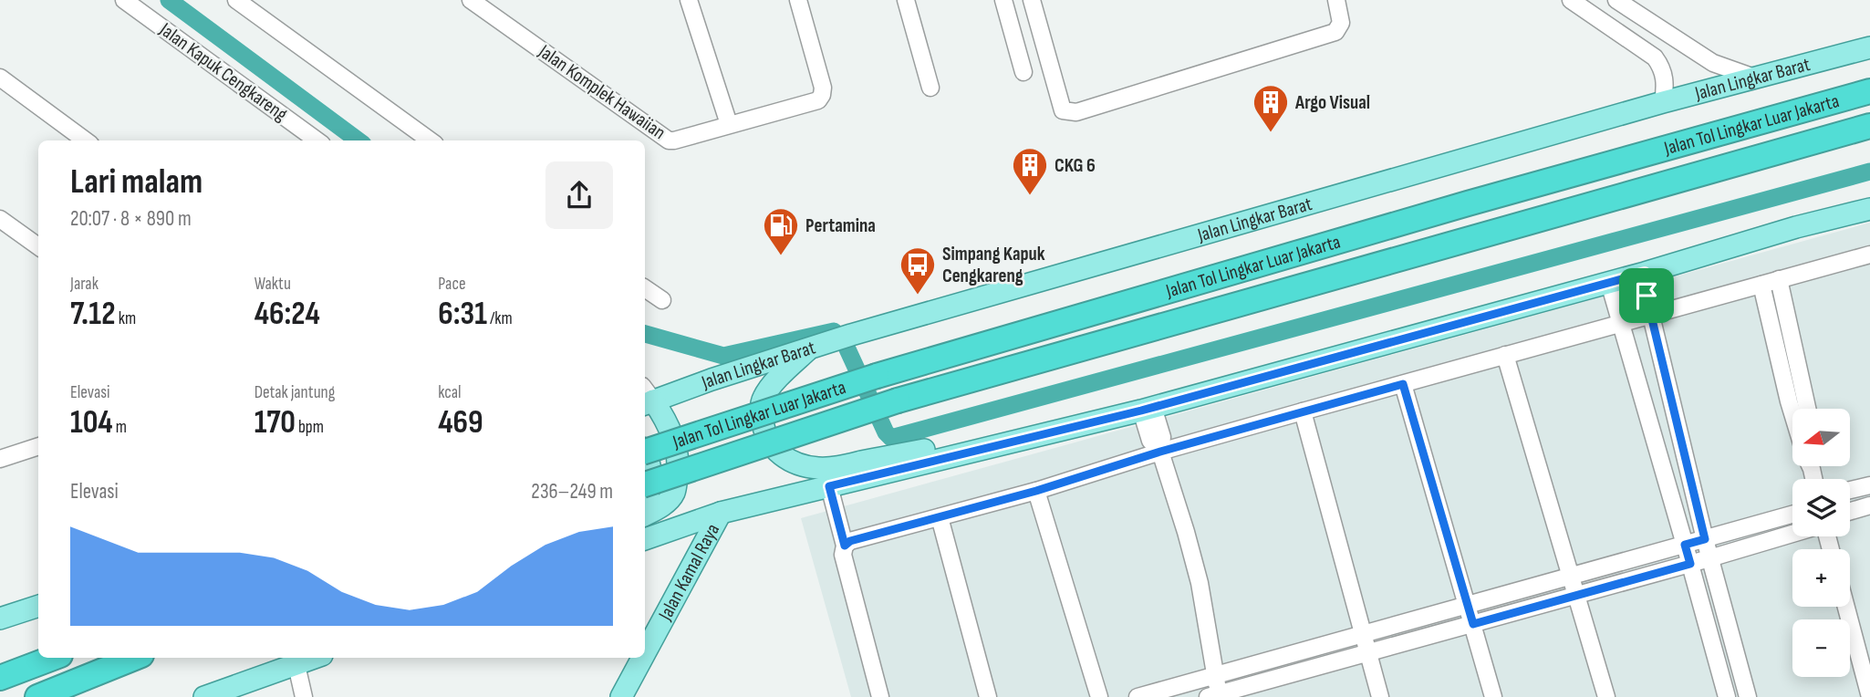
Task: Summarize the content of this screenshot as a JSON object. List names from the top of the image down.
{
  "streets": {
    "highway": ["Jalan Tol Lingkar Luar Jakarta"],
    "main road": ["Jalan Lingkar Barat", "Jalan Kamal Raya"],
    "street": ["Jalan Kapuk Cengkareng", "Jalan Komplek Hawaiian"]
  },
  "places": {
    "building": ["Argo Visual", "CKG 6"],
    "fuel station": ["Pertamina"],
    "bus stop": ["Simpang Kapuk Cengkareng"]
  },
  "north": "left",
  "page": {
    "heading": ["Lari malam", "20:07 · 8 × 890 m"],
    "stats": [
      ["Jarak", "7.12 km"],
      ["Waktu", "46:24"],
      ["Pace", "6:31 /km"],
      ["Elevasi", "104 m"],
      ["Detak jantung", "170 bpm"],
      ["kcal", "469"]
    ],
    "map_buttons": ["+", "−"],
    "chart": ["Elevasi", "236–249 m"]
  }
}
